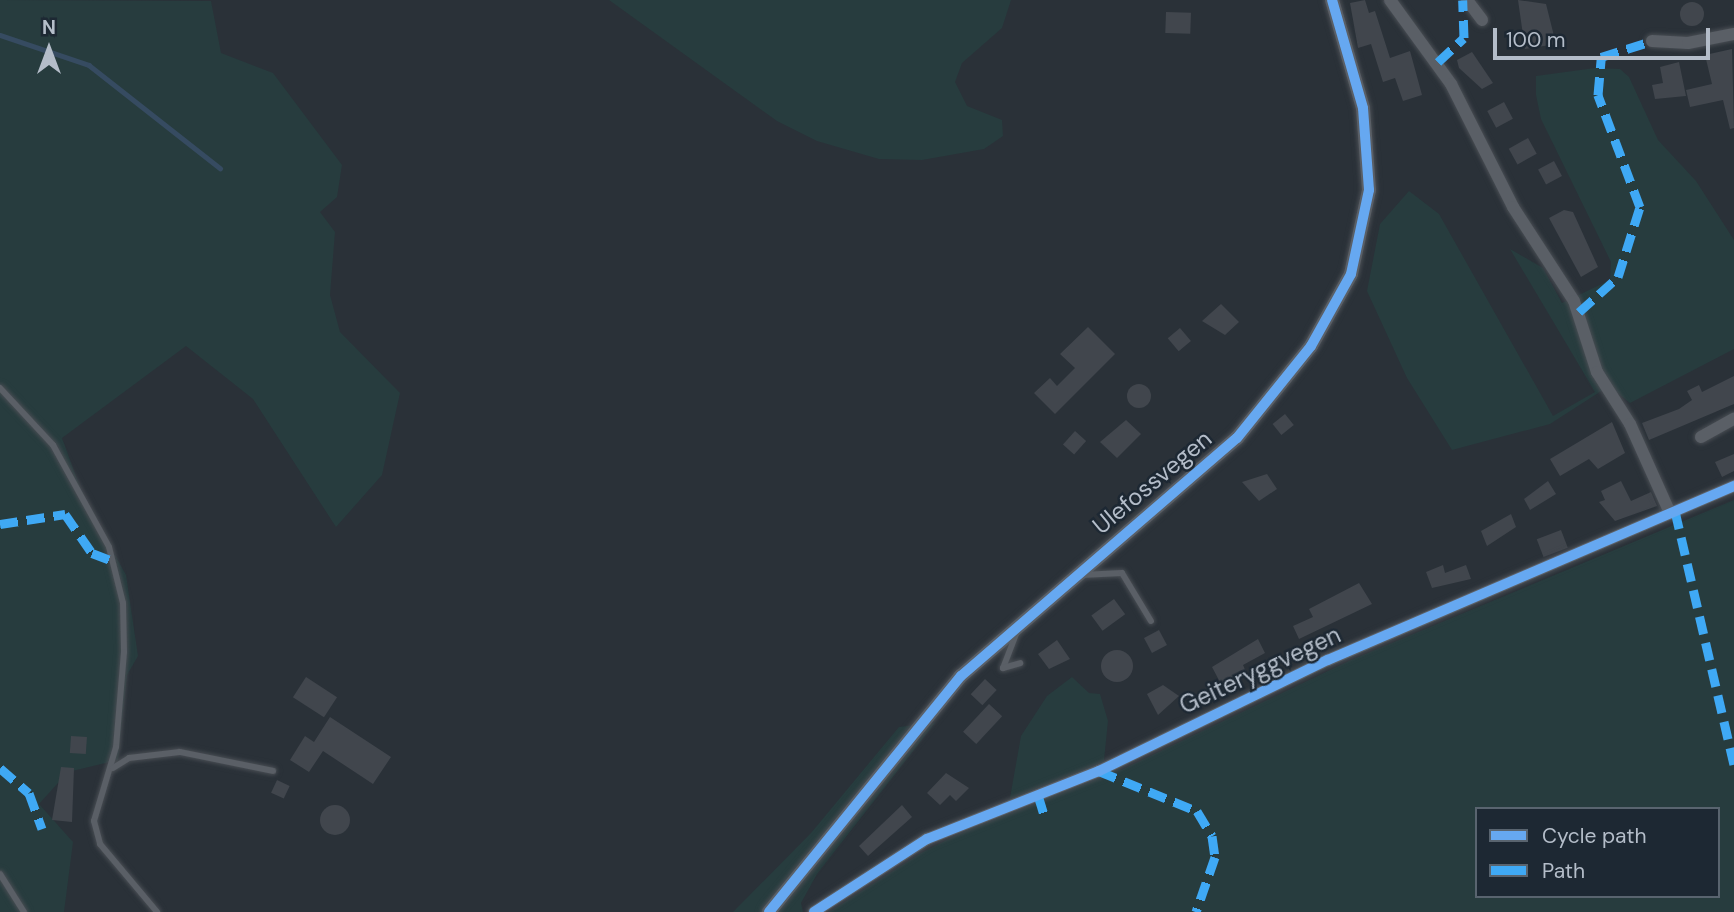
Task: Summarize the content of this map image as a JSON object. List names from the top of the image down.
{
  "streets": {
    "street": ["Ulefossvegen", "Geiteryggvegen"]
  },
  "legend": ["Cycle path", "Path"],
  "scale_bar": "100 m",
  "north": "top"
}
